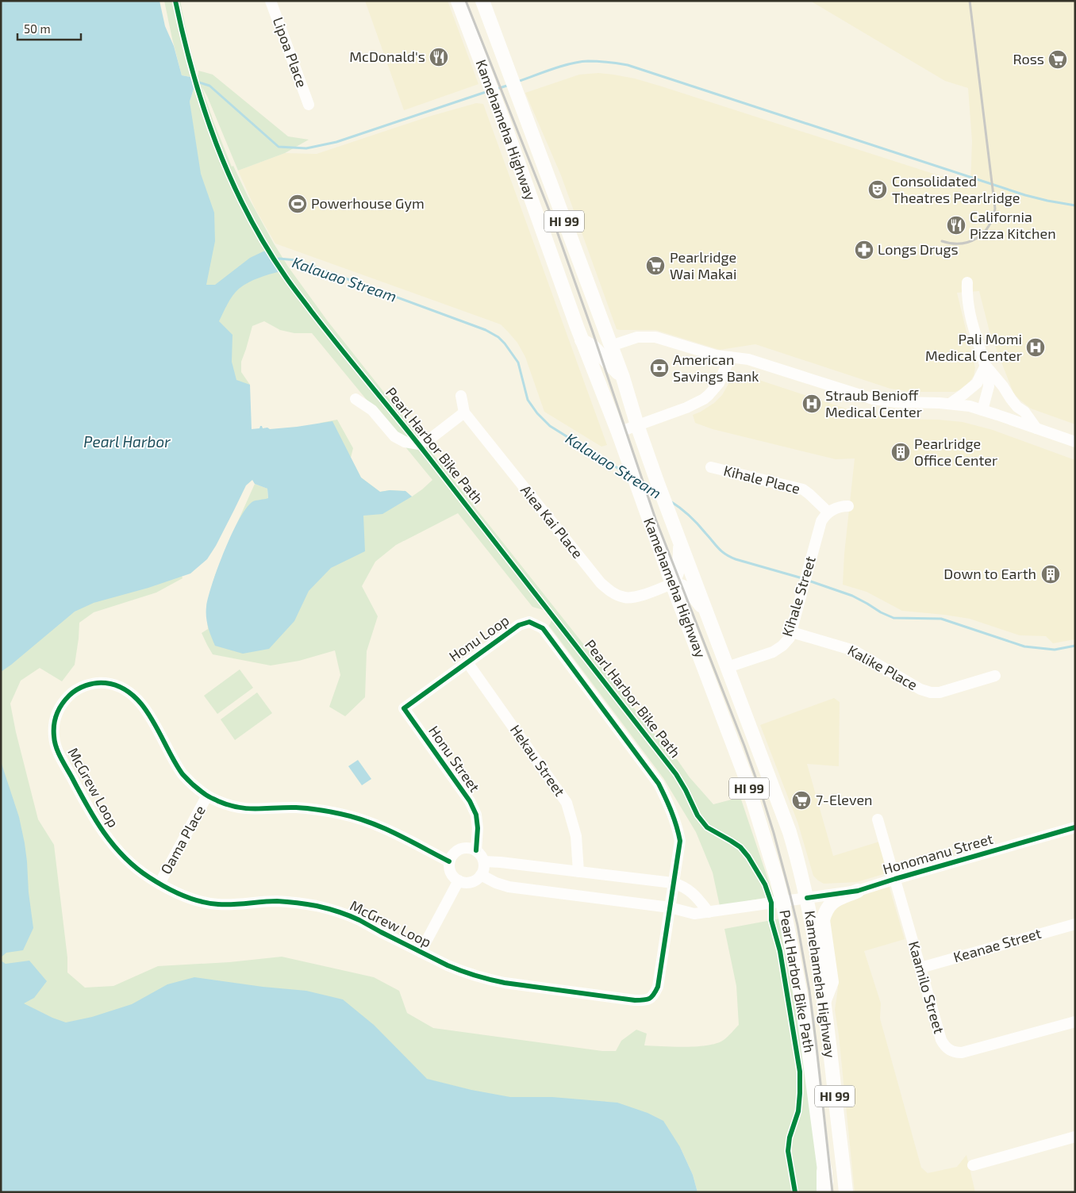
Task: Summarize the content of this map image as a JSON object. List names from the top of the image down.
{
  "streets": {
    "main road": ["Kamehameha Highway", "HI 99"],
    "street": [
      "Lipoa Place",
      "Kihale Place",
      "Aiea Kai Place",
      "Kihale Street",
      "Honu Loop",
      "Kalike Place",
      "Honu Street",
      "Hekau Street",
      "McGrew Loop",
      "Oama Place",
      "Honomanu Street",
      "Keanae Street",
      "Kaamilo Street"
    ],
    "cycle path": ["Pearl Harbor Bike Path"]
  },
  "crossings": [
    ["Kamehameha Highway", "Aiea Kai Place"],
    ["Kamehameha Highway", "Kihale Street"],
    ["Kamehameha Highway", "Honomanu Street"],
    ["Kihale Place", "Kihale Street"],
    ["Kihale Street", "Kalike Place"],
    ["Honu Loop", "Honu Street"],
    ["Honu Loop", "Hekau Street"],
    ["Honu Loop", "McGrew Loop"],
    ["Honu Street", "McGrew Loop"],
    ["McGrew Loop", "Oama Place"],
    ["Honomanu Street", "Kaamilo Street"],
    ["Keanae Street", "Kaamilo Street"]
  ],
  "water": ["Kalauao Stream", "Pearl Harbor"],
  "places": {
    "restaurant": ["McDonald's", "California Pizza Kitchen"],
    "supermarket": ["Ross", "Pearlridge Wai Makai", "7-Eleven"],
    "theatre": ["Consolidated Theatres Pearlridge"],
    "sports": ["Powerhouse Gym"],
    "pharmacy": ["Longs Drugs"],
    "hospital": ["Pali Momi Medical Center", "Straub Benioff Medical Center"],
    "bank": ["American Savings Bank"],
    "building": ["Pearlridge Office Center", "Down to Earth"]
  },
  "scale_bar": "50 m"
}
